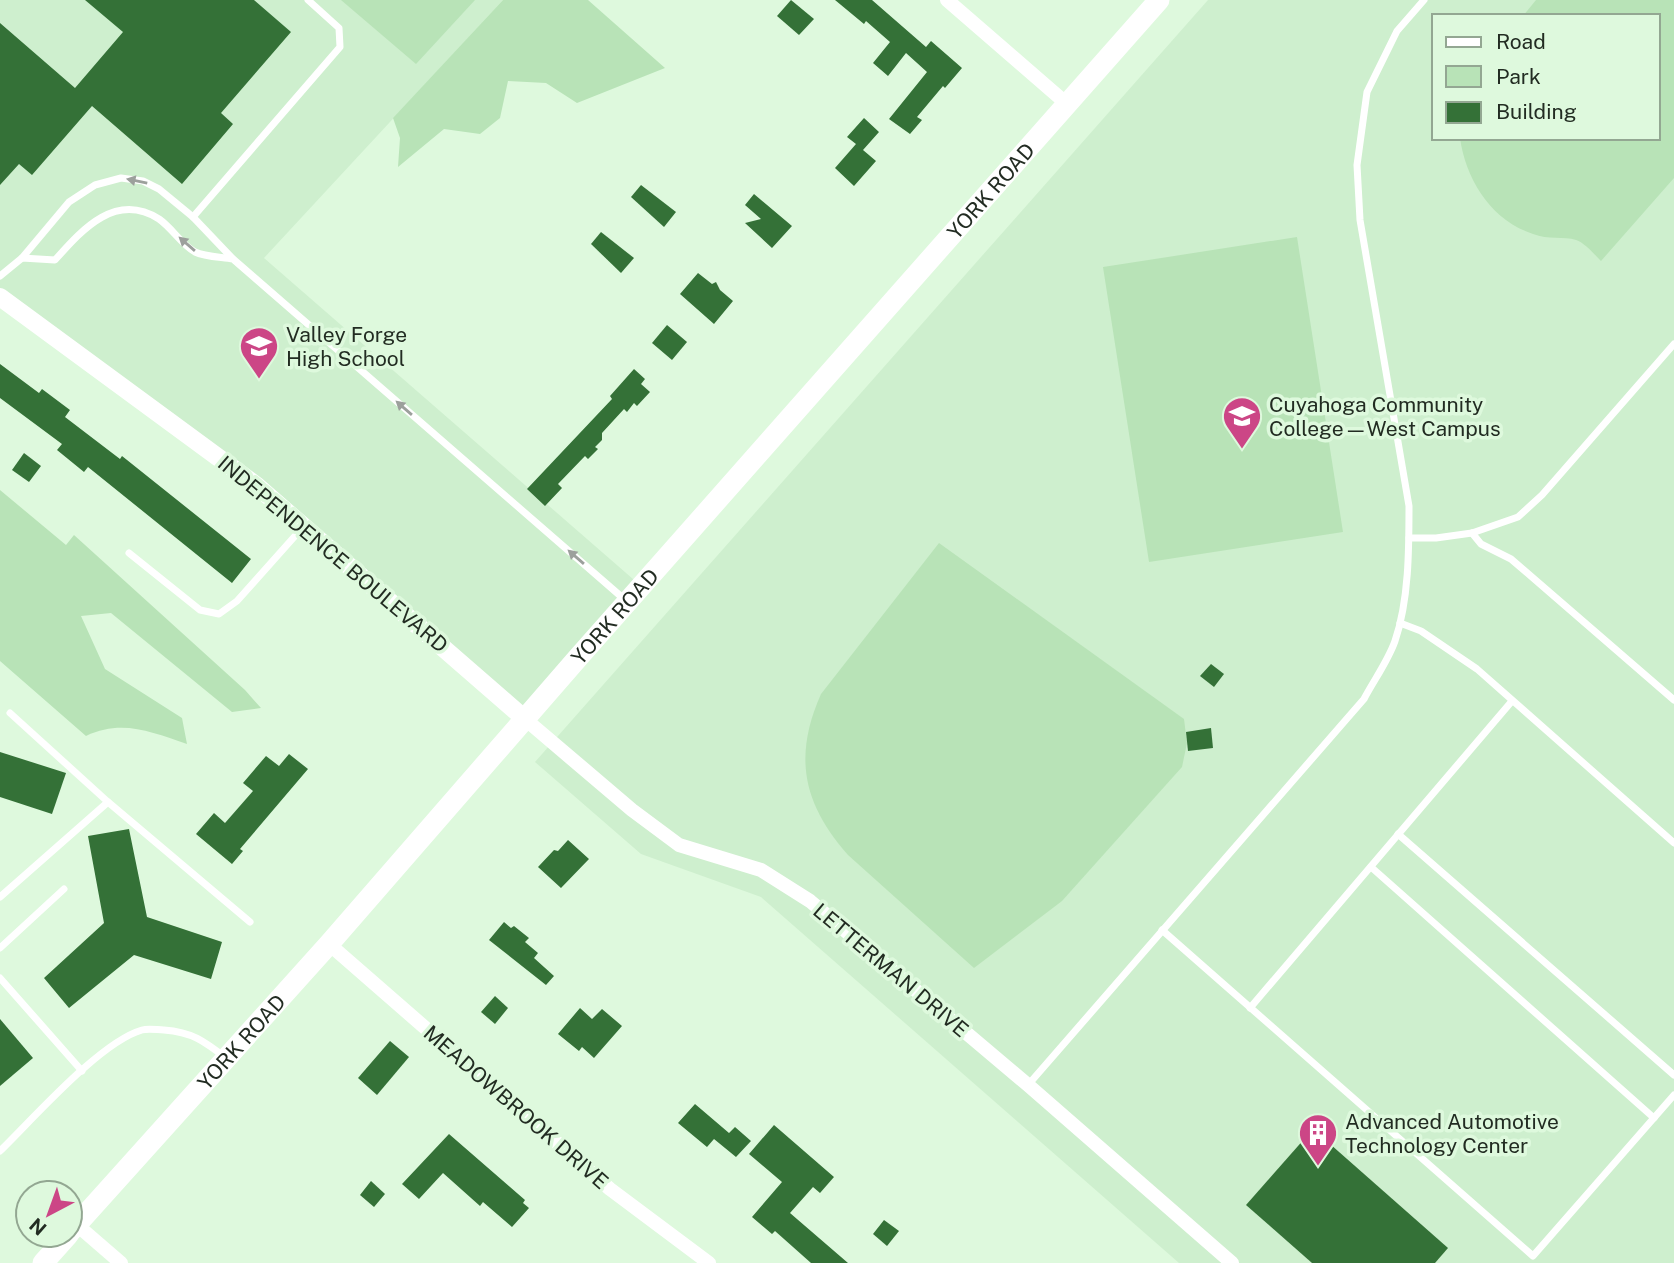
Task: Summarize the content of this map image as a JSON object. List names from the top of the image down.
{
  "streets": {
    "main road": ["YORK ROAD"],
    "street": ["INDEPENDENCE BOULEVARD", "LETTERMAN DRIVE", "MEADOWBROOK DRIVE"]
  },
  "crossings": [
    ["YORK ROAD", "INDEPENDENCE BOULEVARD"],
    ["YORK ROAD", "LETTERMAN DRIVE"],
    ["YORK ROAD", "MEADOWBROOK DRIVE"],
    ["INDEPENDENCE BOULEVARD", "LETTERMAN DRIVE"]
  ],
  "places": {
    "school or university": ["Valley Forge High School", "Cuyahoga Community College—West Campus"],
    "building": ["Advanced Automotive Technology Center"]
  },
  "legend": ["Road", "Park", "Building"],
  "north": "bottom left"
}
